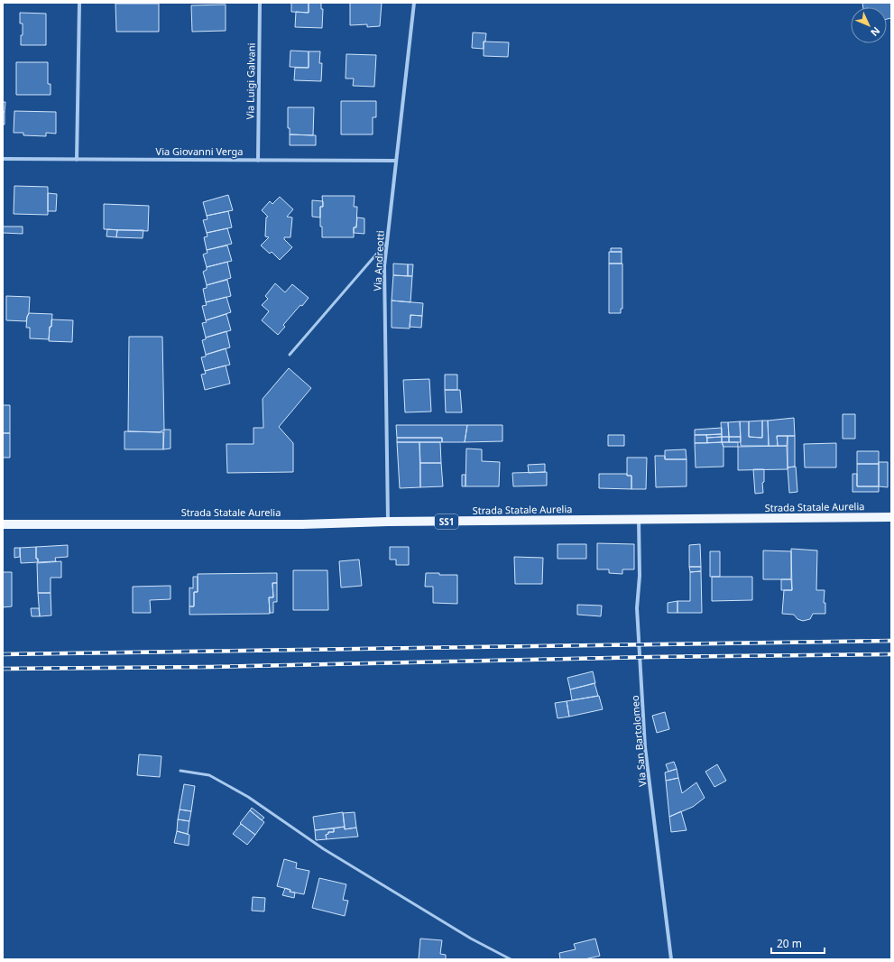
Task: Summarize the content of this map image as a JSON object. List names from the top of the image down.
{
  "streets": {
    "main road": ["Strada Statale Aurelia", "SS1"],
    "street": [
      "Via Luigi Galvani",
      "Via Giovanni Verga",
      "Via Andreotti",
      "Via San Bartolomeo"
    ]
  },
  "crossings": [
    ["Via Luigi Galvani", "Via Giovanni Verga"],
    ["Via Giovanni Verga", "Via Andreotti"],
    ["Via Andreotti", "Strada Statale Aurelia"],
    ["Strada Statale Aurelia", "Via San Bartolomeo"]
  ],
  "scale_bar": "20 m",
  "north": "bottom right"
}
